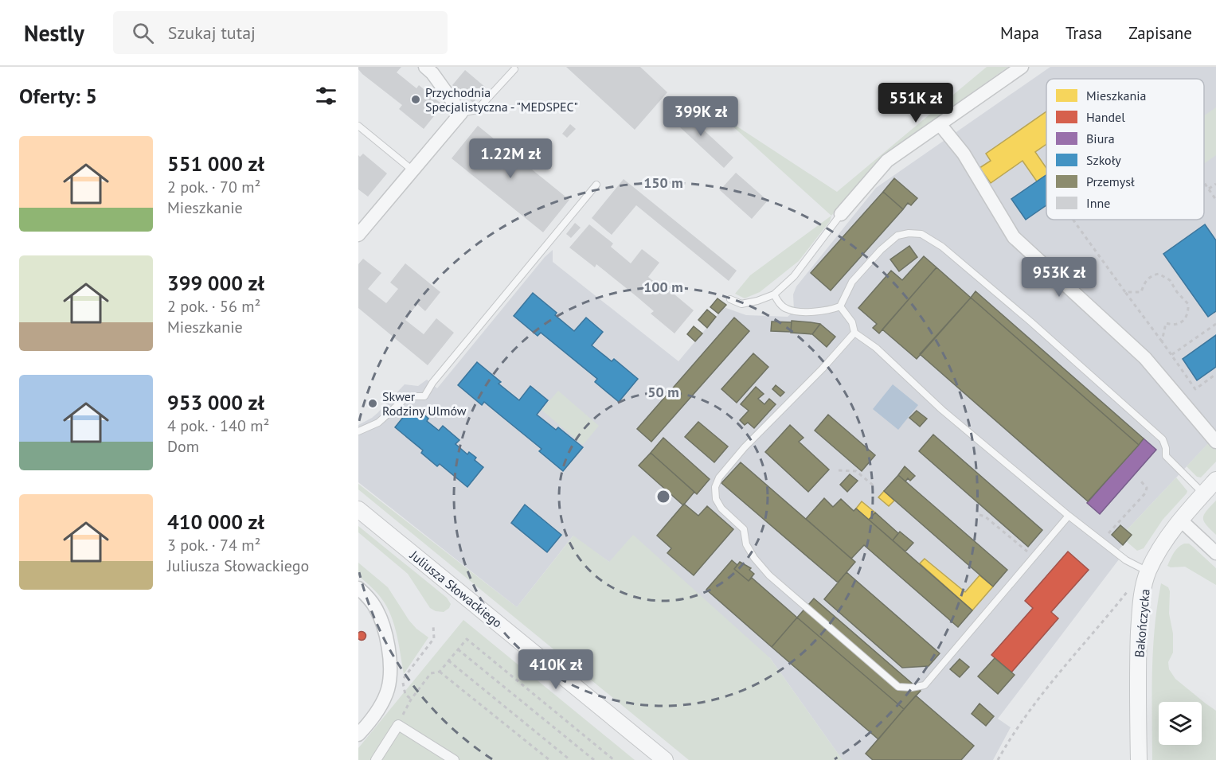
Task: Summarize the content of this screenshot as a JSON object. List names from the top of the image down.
{
  "streets": {
    "street": ["Juliusza Słowackiego", "Bakończycka"]
  },
  "places": ["Przychodnia Specjalistyczna - \"MEDSPEC\"", "Skwer Rodziny Ulmów"],
  "legend": [
    "Mieszkania",
    "Handel",
    "Biura",
    "Szkoły",
    "Przemysł",
    "Inne"
  ],
  "page": {
    "header": "Nestly",
    "search": "Szukaj tutaj",
    "nav": ["Mapa", "Trasa", "Zapisane"],
    "heading": "Oferty: 5",
    "price": [
      "551K zł",
      "399K zł",
      "1.22M zł",
      "953K zł",
      "410K zł"
    ],
    "list": [
      {
        "name": "551 000 zł",
        "note": "2 pok. · 70 m² · Mieszkanie"
      },
      {
        "name": "399 000 zł",
        "note": "2 pok. · 56 m² · Mieszkanie"
      },
      {
        "name": "953 000 zł",
        "note": "4 pok. · 140 m² · Dom"
      },
      {
        "name": "410 000 zł",
        "note": "3 pok. · 74 m² · Juliusza Słowackiego"
      }
    ]
  },
  "rings": ["150 m", "100 m", "50 m"]
}
